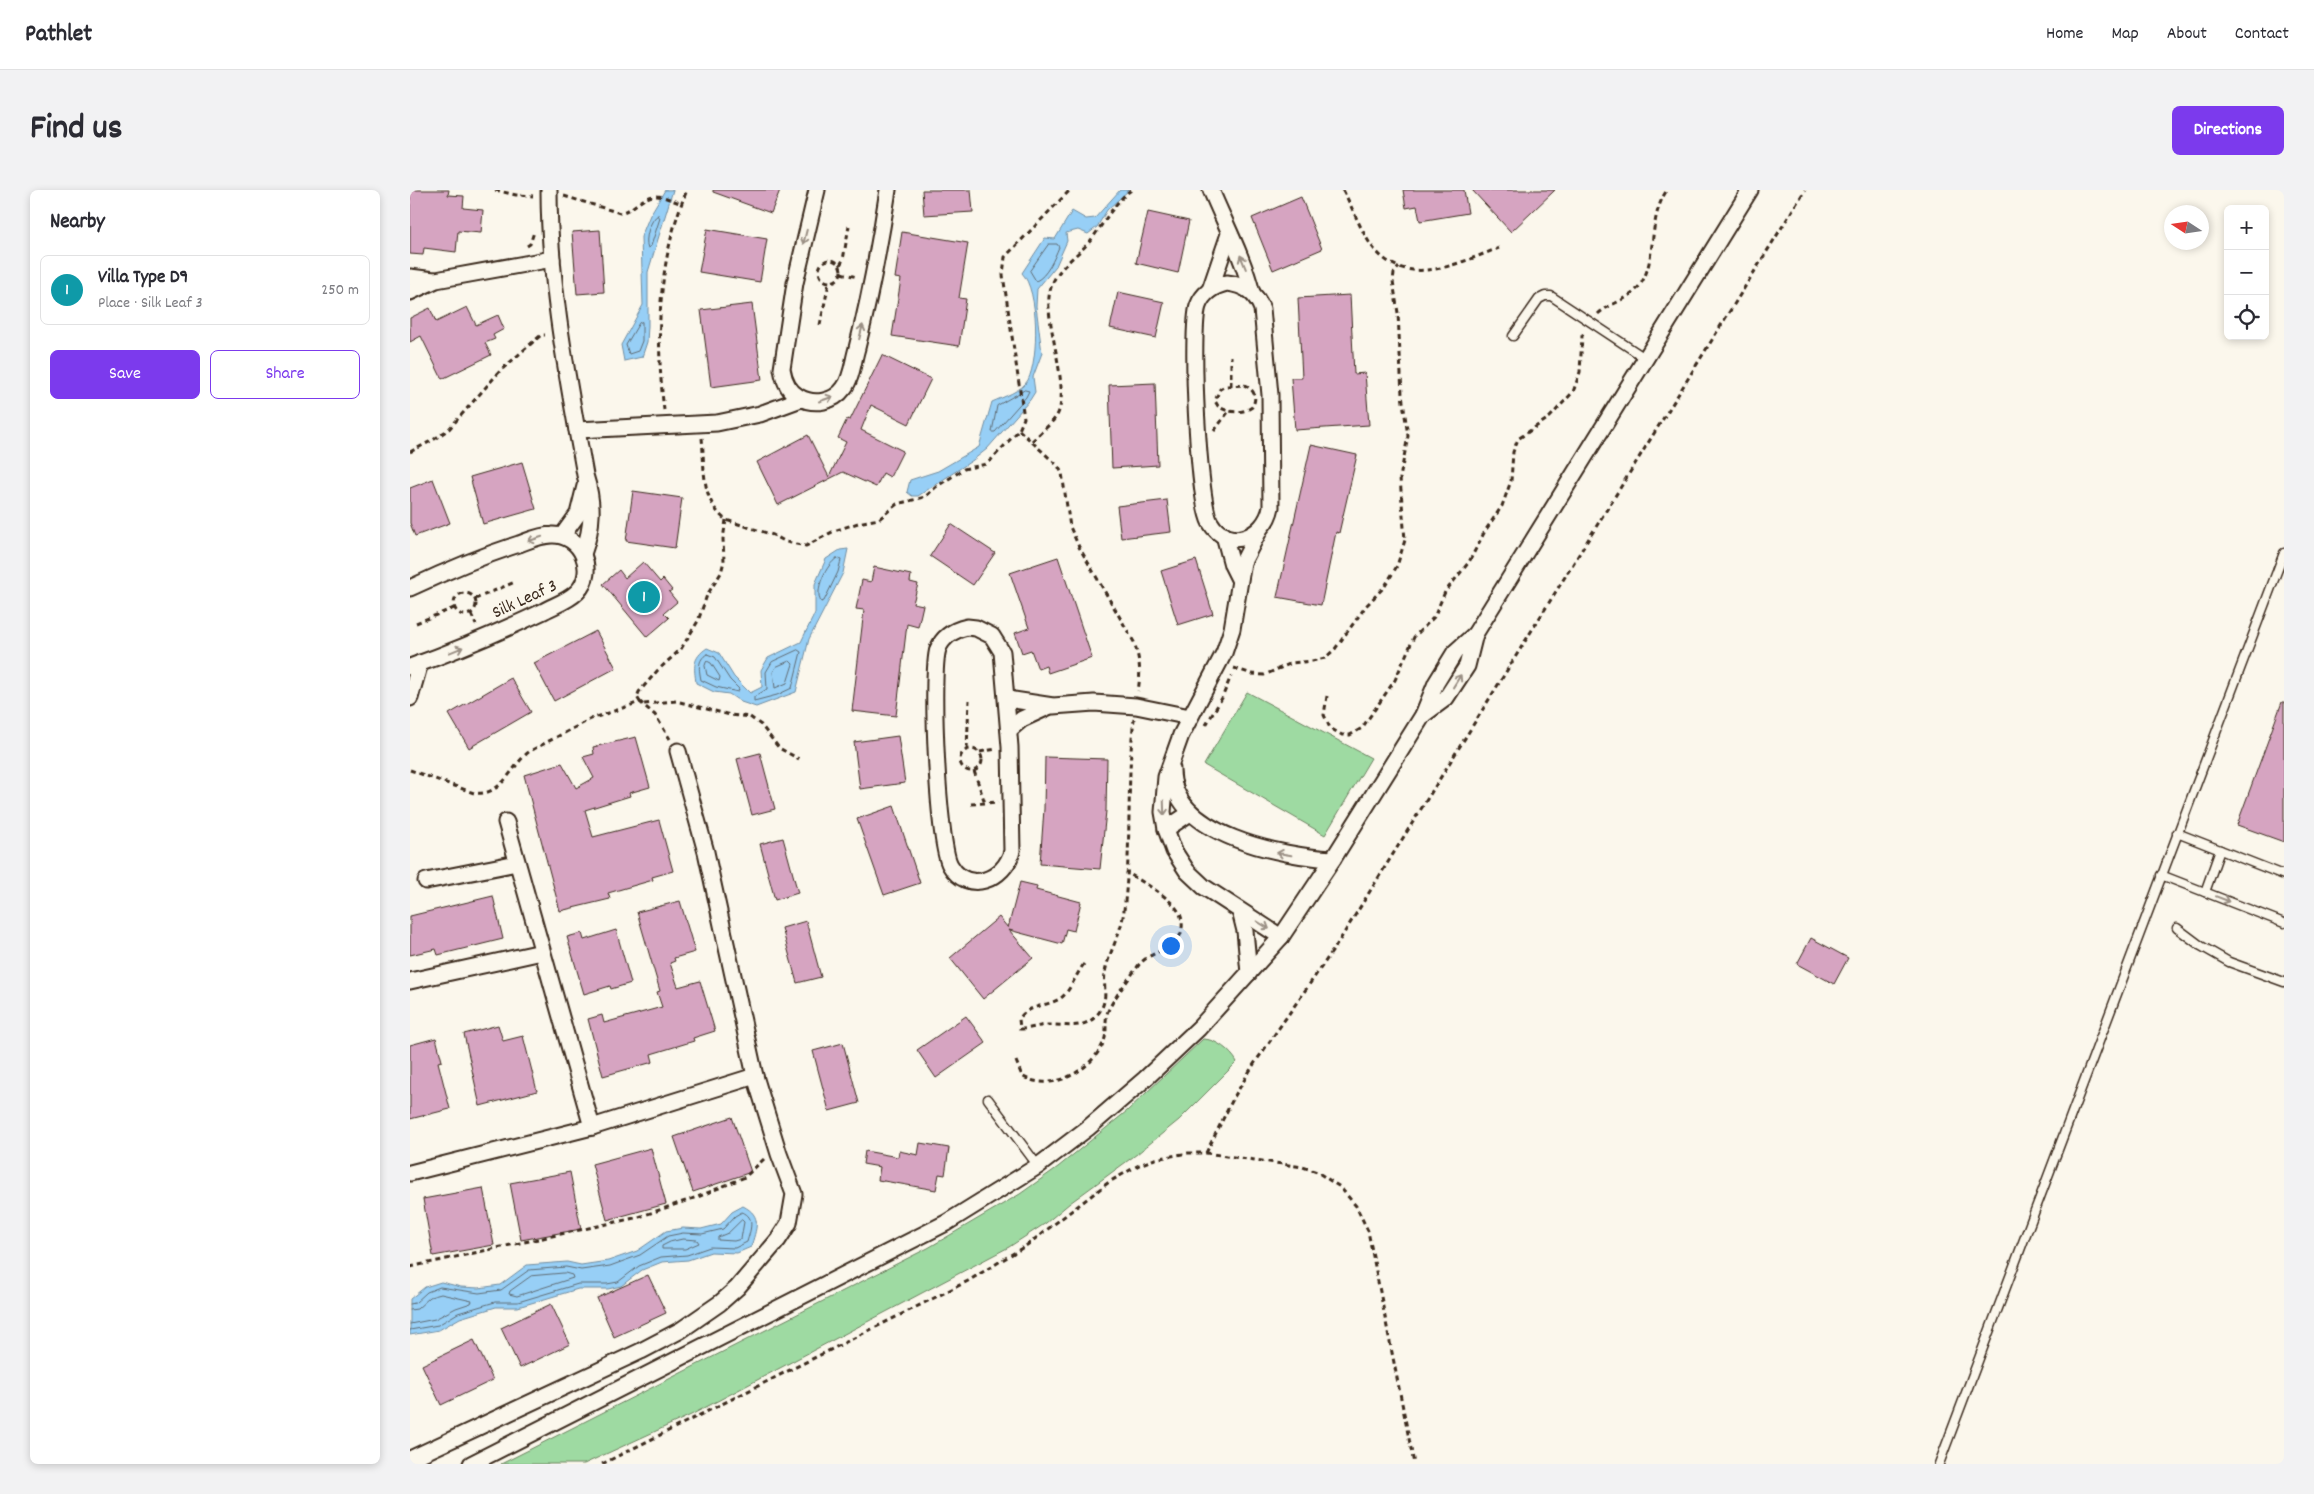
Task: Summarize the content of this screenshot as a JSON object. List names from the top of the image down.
{
  "streets": {
    "street": ["Silk Leaf 3"]
  },
  "one_way": ["Silk Leaf 3"],
  "north": "left",
  "page": {
    "header": "Pathlet",
    "nav": [
      "Home",
      "Map",
      "About",
      "Contact"
    ],
    "title": "Find us",
    "buttons": [
      "Directions",
      ["Save", "Share"]
    ],
    "heading": "Nearby",
    "map_buttons": ["+", "−"],
    "list": [
      {
        "mark": "1",
        "name": "Villa Type D9",
        "note": "Place · Silk Leaf 3",
        "value": "250 m"
      }
    ],
    "pins": "1"
  }
}
